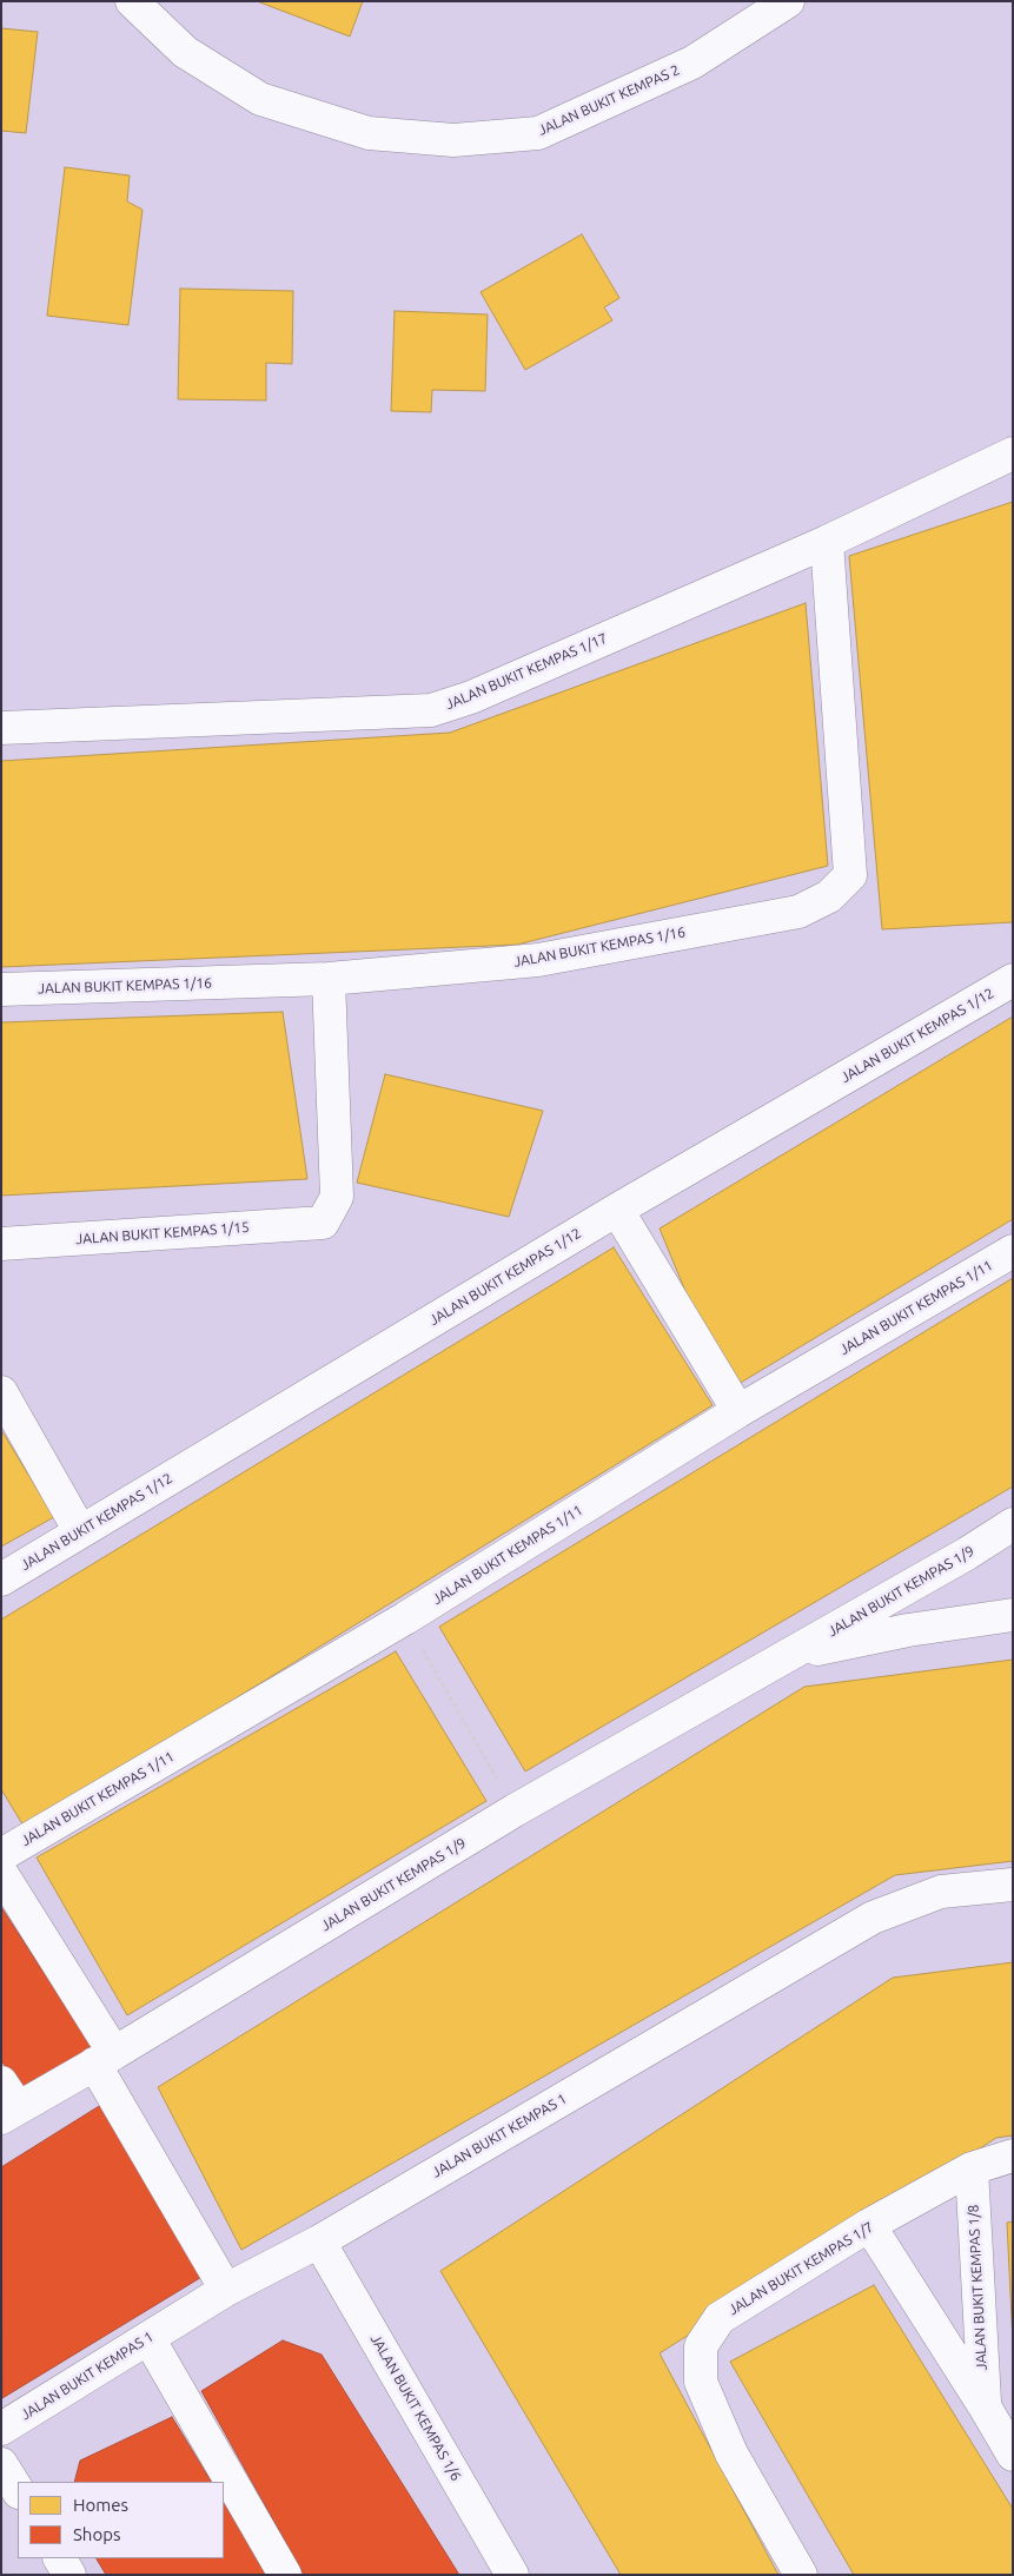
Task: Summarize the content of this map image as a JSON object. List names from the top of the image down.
{
  "streets": {
    "street": [
      "JALAN BUKIT KEMPAS 2",
      "JALAN BUKIT KEMPAS 1/17",
      "JALAN BUKIT KEMPAS 1/16",
      "JALAN BUKIT KEMPAS 1/12",
      "JALAN BUKIT KEMPAS 1/15",
      "JALAN BUKIT KEMPAS 1/11",
      "JALAN BUKIT KEMPAS 1/9",
      "JALAN BUKIT KEMPAS 1",
      "JALAN BUKIT KEMPAS 1/7",
      "JALAN BUKIT KEMPAS 1/8",
      "JALAN BUKIT KEMPAS 1/6"
    ]
  },
  "crossings": [
    ["JALAN BUKIT KEMPAS 1/17", "JALAN BUKIT KEMPAS 1/16"],
    ["JALAN BUKIT KEMPAS 1/16", "JALAN BUKIT KEMPAS 1/15"],
    ["JALAN BUKIT KEMPAS 1", "JALAN BUKIT KEMPAS 1/6"],
    ["JALAN BUKIT KEMPAS 1/7", "JALAN BUKIT KEMPAS 1/8"]
  ],
  "legend": ["Homes", "Shops"]
}
